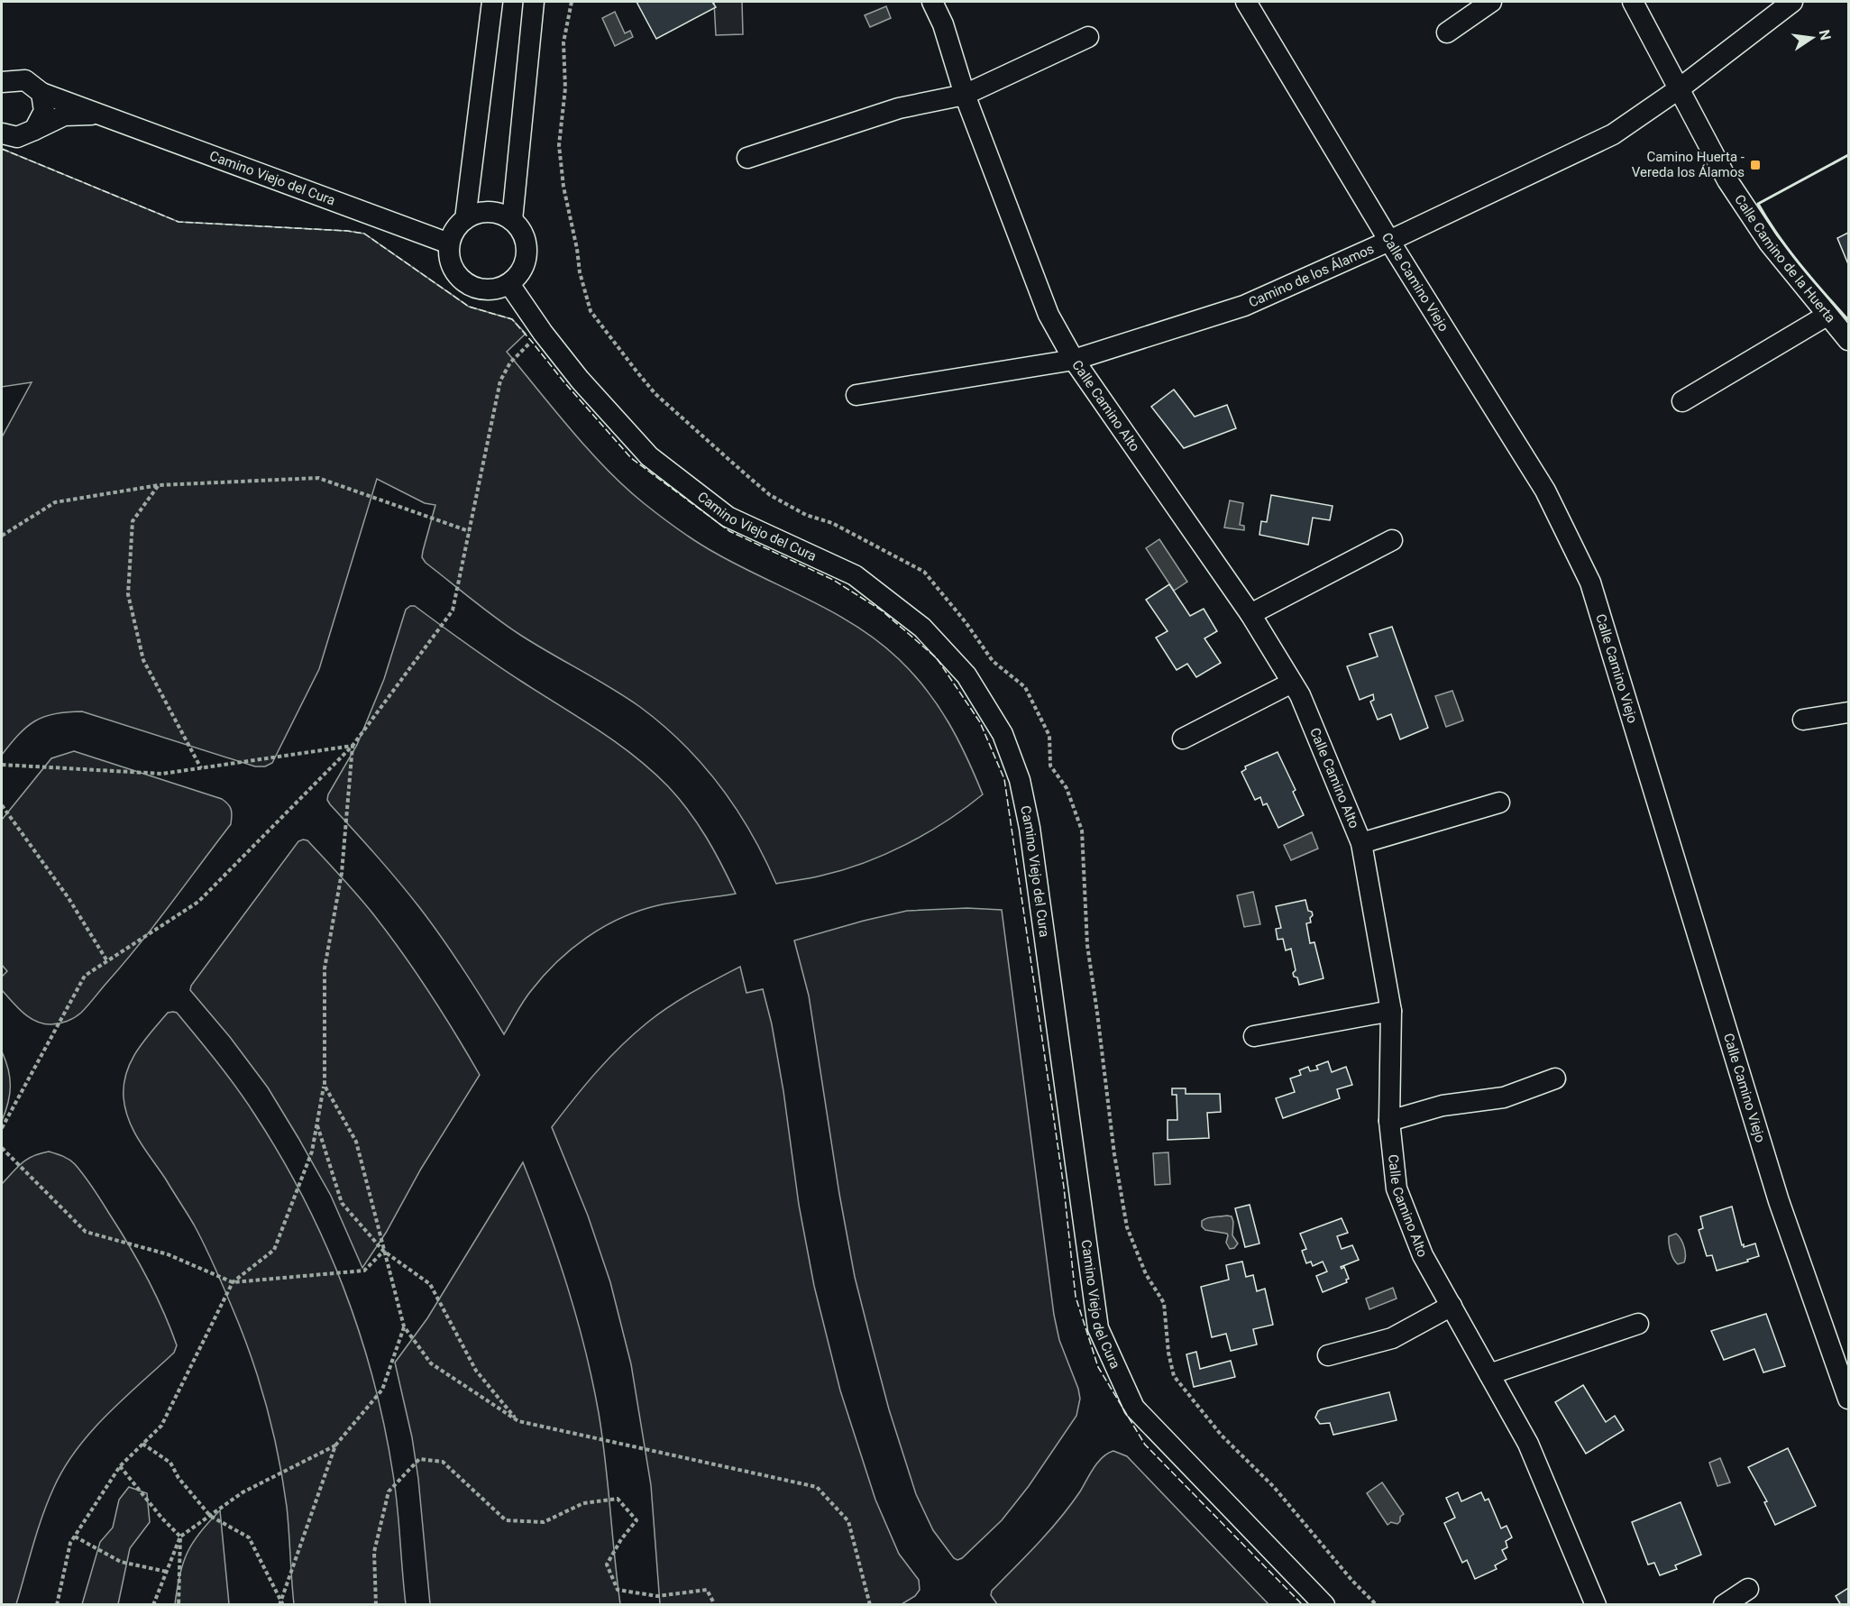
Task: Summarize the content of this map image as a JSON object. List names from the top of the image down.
{
  "streets": {
    "street": [
      "Camino Viejo del Cura",
      "Calle Camino de la Huerta",
      "Camino de los Álamos",
      "Calle Camino Viejo",
      "Calle Camino Alto"
    ]
  },
  "crossings": [
    ["Calle Camino de la Huerta", "Camino de los Álamos"],
    ["Camino de los Álamos", "Calle Camino Viejo"],
    ["Camino de los Álamos", "Calle Camino Alto"]
  ],
  "places": {
    "transit": ["Camino Huerta - Vereda los Álamos"]
  },
  "north": "right"
}
